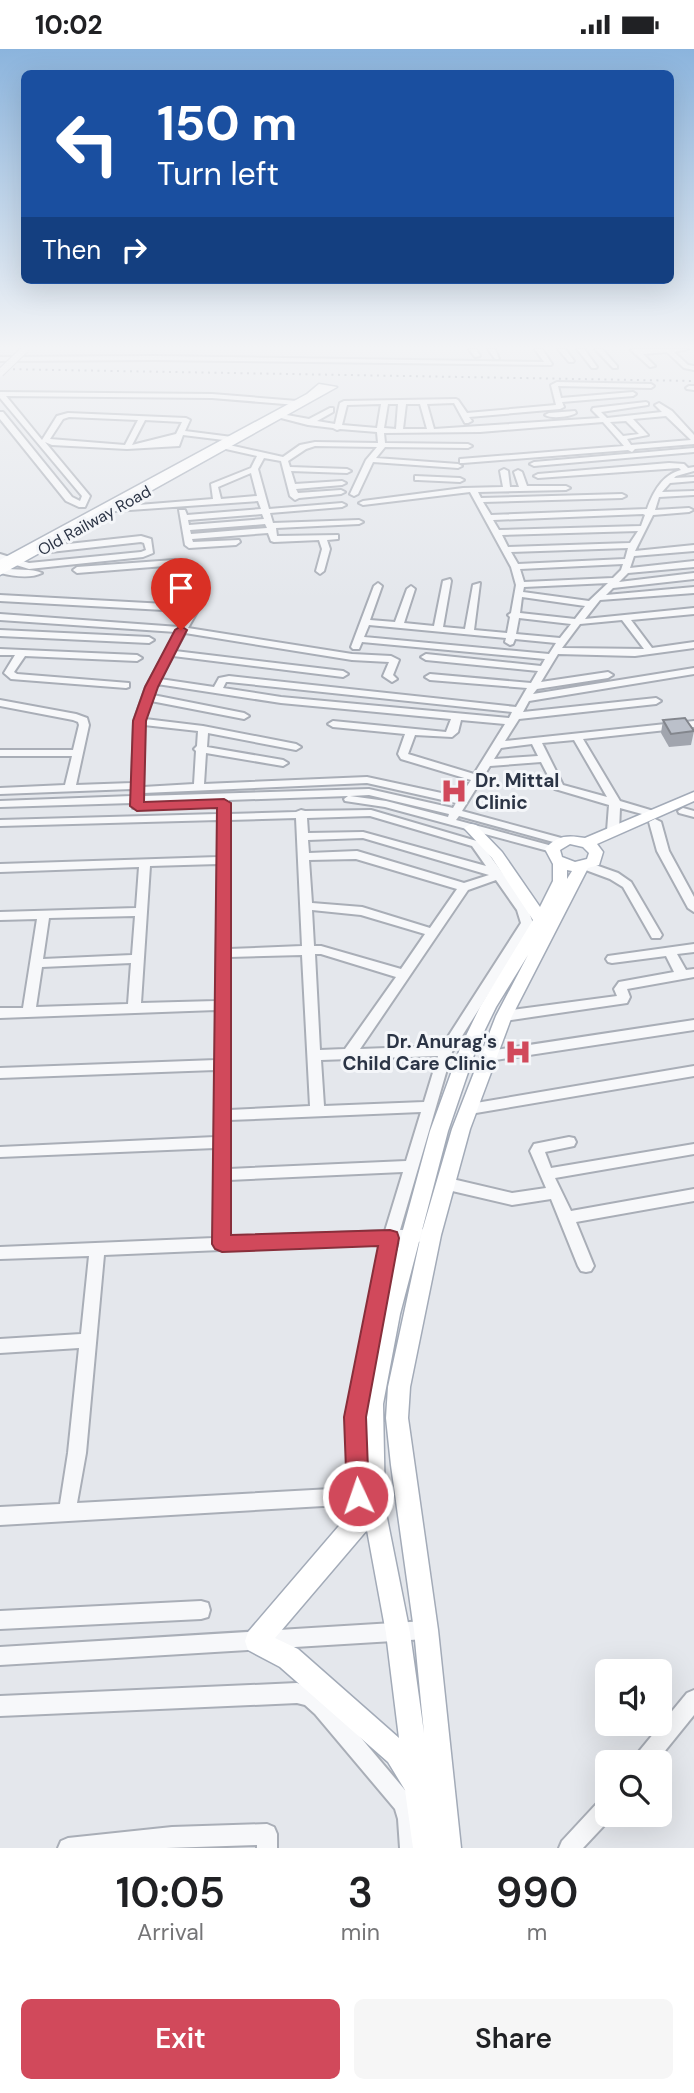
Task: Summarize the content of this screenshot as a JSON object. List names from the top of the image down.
{
  "streets": {
    "main road": ["Old Railway Road"]
  },
  "places": {
    "hospital": ["Dr. Mittal Clinic", "Dr. Anurag's Child Care Clinic"]
  },
  "page": {
    "status": "10:02",
    "turn": ["150 m", "Turn left"],
    "then": "Then",
    "eta": [
      "10:05",
      "Arrival",
      "3",
      "min",
      "990",
      "m"
    ],
    "buttons": ["Exit", "Share"]
  }
}
